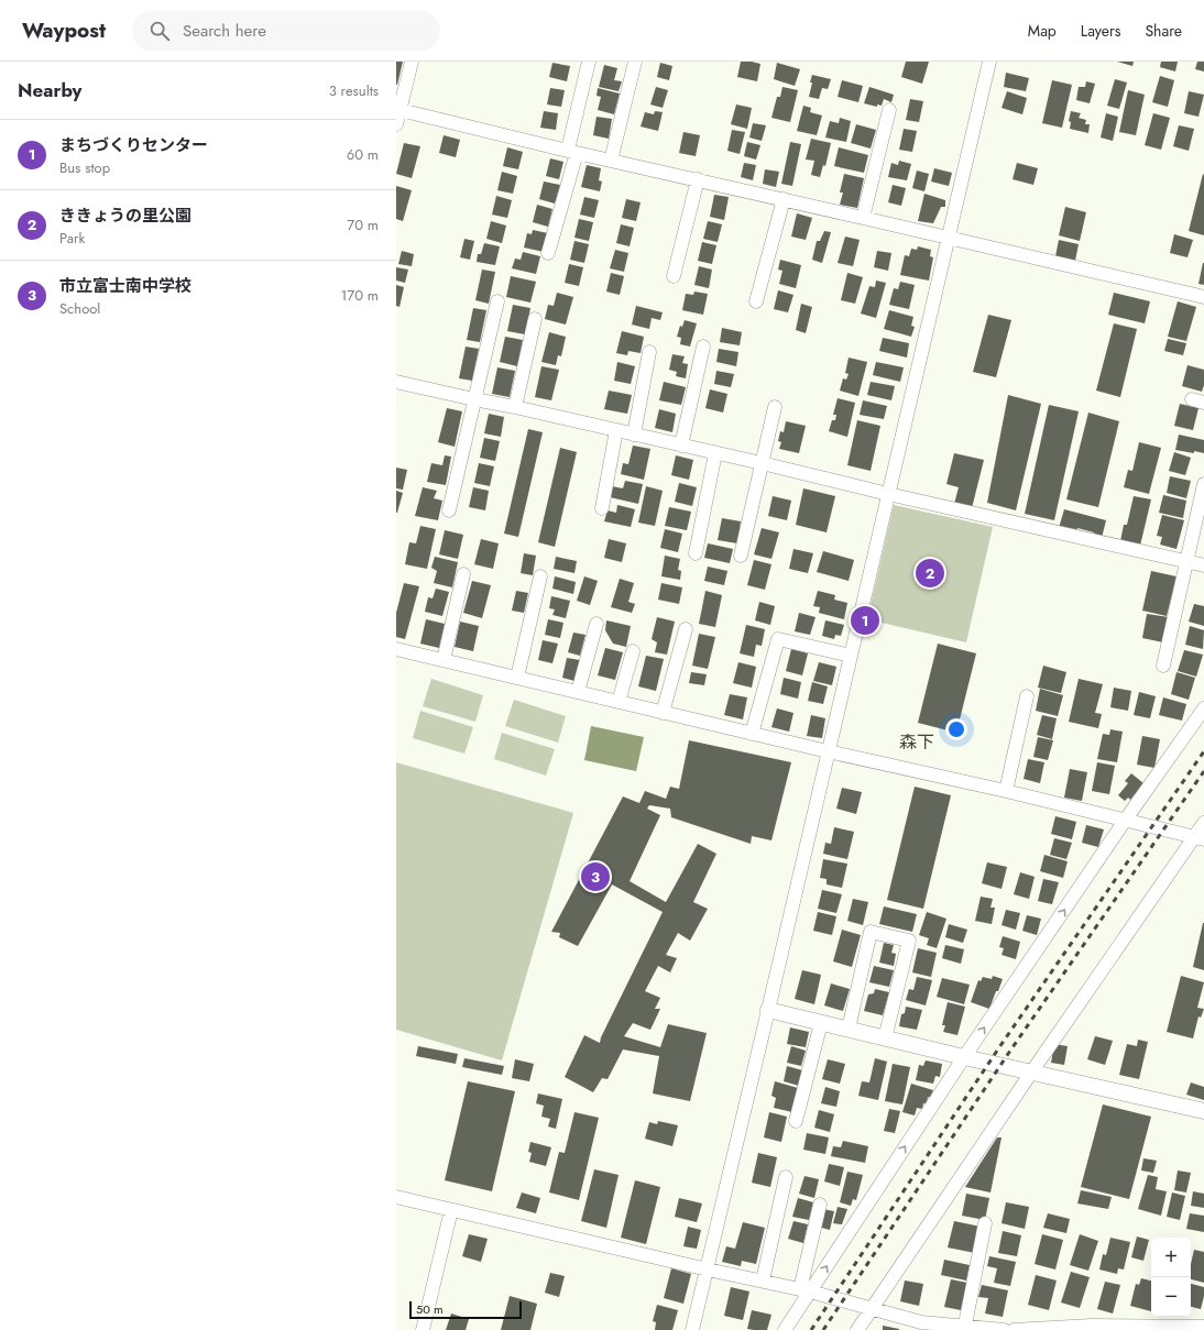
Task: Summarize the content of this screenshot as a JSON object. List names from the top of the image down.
{
  "districts": ["森下"],
  "scale_bar": "50 m",
  "page": {
    "header": "Waypost",
    "search": "Search here",
    "nav": ["Map", "Layers", "Share"],
    "heading": ["Nearby", "3 results"],
    "list": [
      {
        "mark": "1",
        "name": "まちづくりセンター",
        "note": "Bus stop",
        "value": "60 m"
      },
      {
        "mark": "2",
        "name": "ききょうの里公園",
        "note": "Park",
        "value": "70 m"
      },
      {
        "mark": "3",
        "name": "市立富士南中学校",
        "note": "School",
        "value": "170 m"
      }
    ],
    "pins": ["2", "1", "3"],
    "map_buttons": ["+", "−"],
    "scale": "50 m"
  }
}
